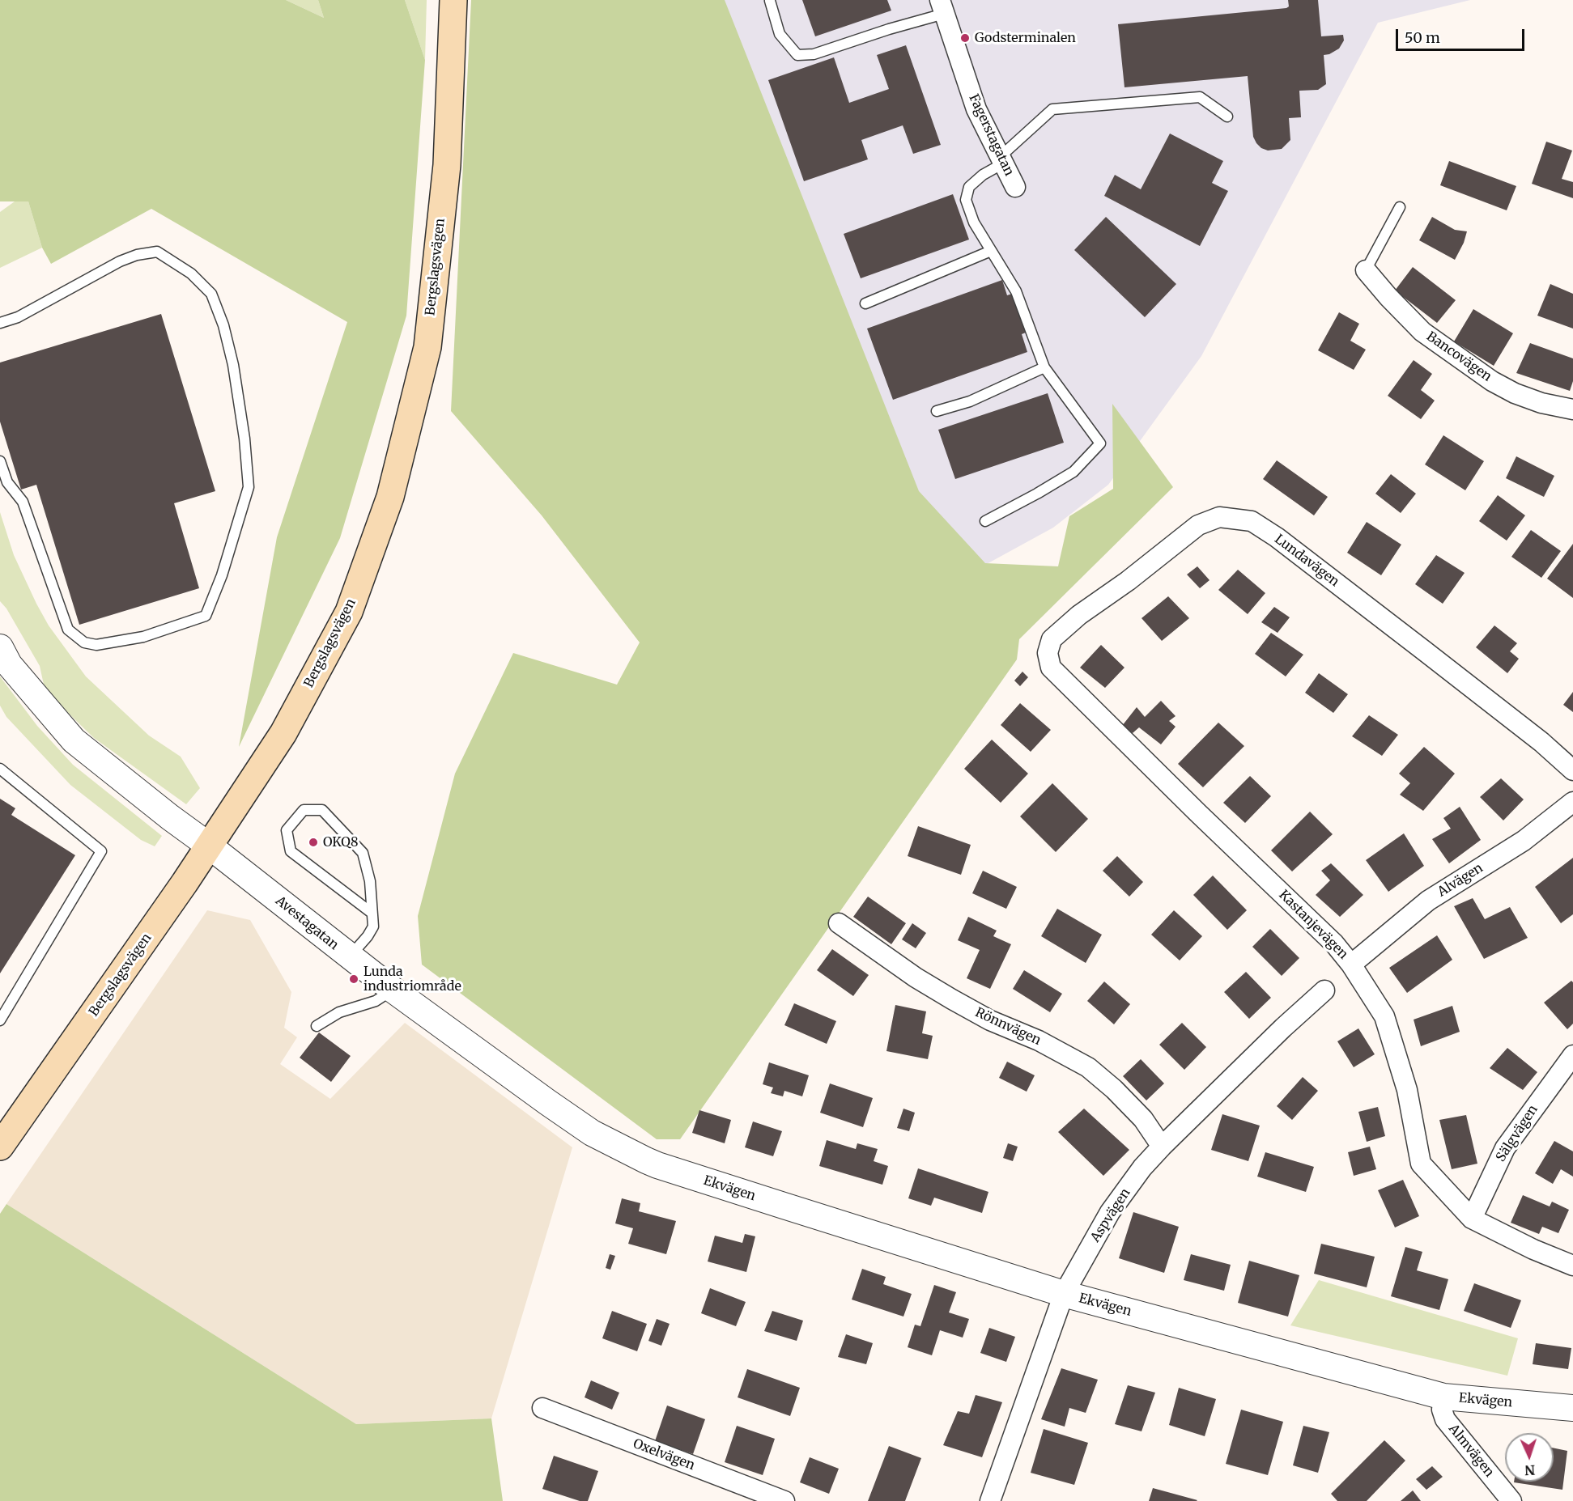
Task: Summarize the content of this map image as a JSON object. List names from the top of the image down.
{
  "streets": {
    "main road": ["Bergslagsvägen"],
    "street": [
      "Fagerstagatan",
      "Bancovägen",
      "Lundavägen",
      "Alvägen",
      "Avestagatan",
      "Kastanjevägen",
      "Rönnvägen",
      "Sälgvägen",
      "Ekvägen",
      "Aspvägen",
      "Almvägen",
      "Oxelvägen"
    ]
  },
  "crossings": [
    ["Bergslagsvägen", "Avestagatan"],
    ["Lundavägen", "Kastanjevägen"],
    ["Alvägen", "Kastanjevägen"],
    ["Avestagatan", "Ekvägen"],
    ["Kastanjevägen", "Sälgvägen"],
    ["Rönnvägen", "Aspvägen"],
    ["Ekvägen", "Aspvägen"],
    ["Ekvägen", "Almvägen"]
  ],
  "places": ["Godsterminalen", "OKQ8", "Lunda industriområde"],
  "scale_bar": "50 m",
  "north": "bottom"
}
